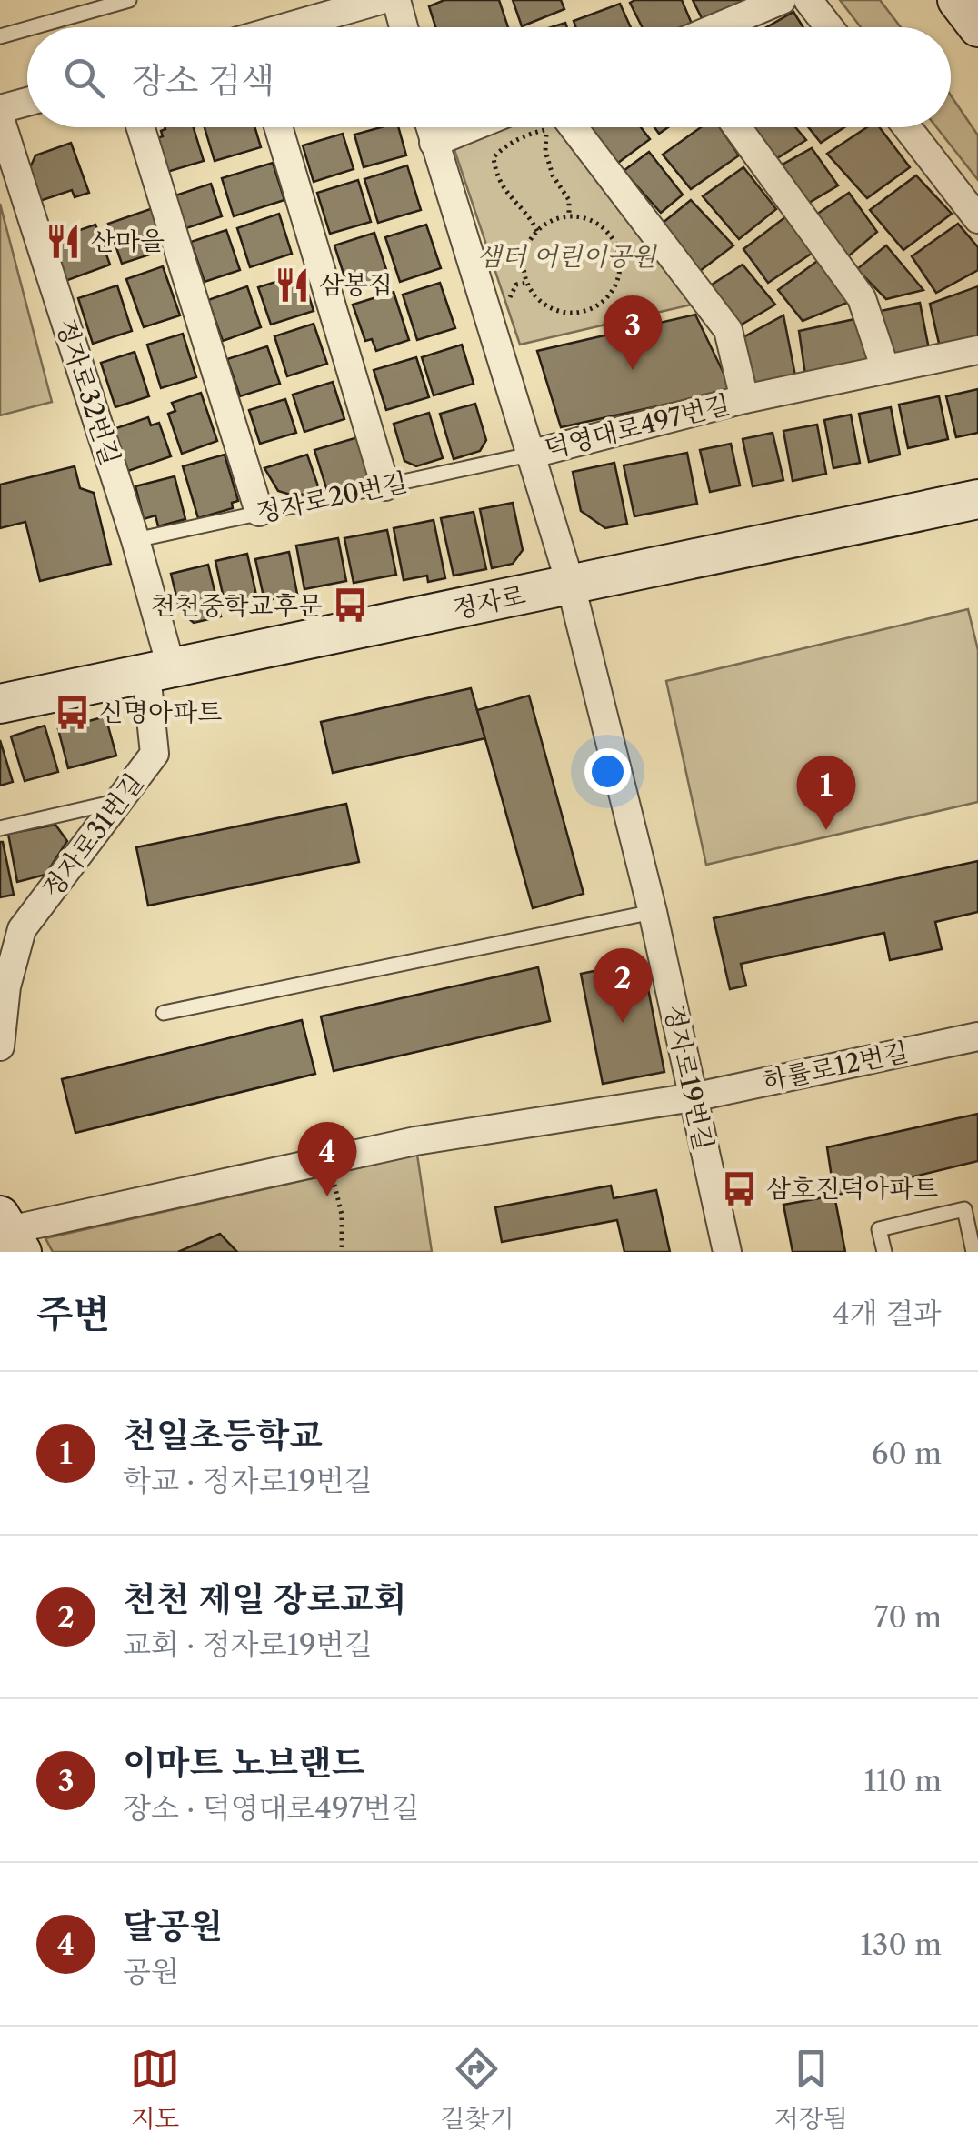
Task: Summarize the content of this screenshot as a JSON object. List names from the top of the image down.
{
  "streets": {
    "street": [
      "정자로32번길",
      "덕영대로497번길",
      "정자로",
      "정자로31번길",
      "하률로12번길",
      "정자로19번길"
    ],
    "lane": ["정자로20번길"]
  },
  "crossings": [
    ["정자로32번길", "정자로20번길"],
    ["정자로32번길", "정자로"],
    ["정자로32번길", "정자로31번길"],
    ["덕영대로497번길", "정자로20번길"],
    ["정자로", "정자로31번길"],
    ["정자로", "정자로19번길"],
    ["하률로12번길", "정자로19번길"]
  ],
  "parks": ["샘터 어린이공원"],
  "places": {
    "restaurant": ["산마을", "삼봉집"],
    "bus stop": ["천천중학교후문", "신명아파트", "삼호진덕아파트"]
  },
  "page": {
    "search": "장소 검색",
    "pins": [
      "3",
      "1",
      "2",
      "4"
    ],
    "heading": ["주변", "4개 결과"],
    "list": [
      {
        "mark": "1",
        "name": "천일초등학교",
        "note": "학교 · 정자로19번길",
        "value": "60 m"
      },
      {
        "mark": "2",
        "name": "천천 제일 장로교회",
        "note": "교회 · 정자로19번길",
        "value": "70 m"
      },
      {
        "mark": "3",
        "name": "이마트 노브랜드",
        "note": "장소 · 덕영대로497번길",
        "value": "110 m"
      },
      {
        "mark": "4",
        "name": "달공원",
        "note": "공원",
        "value": "130 m"
      }
    ],
    "nav": ["지도", "길찾기", "저장됨"]
  }
}
